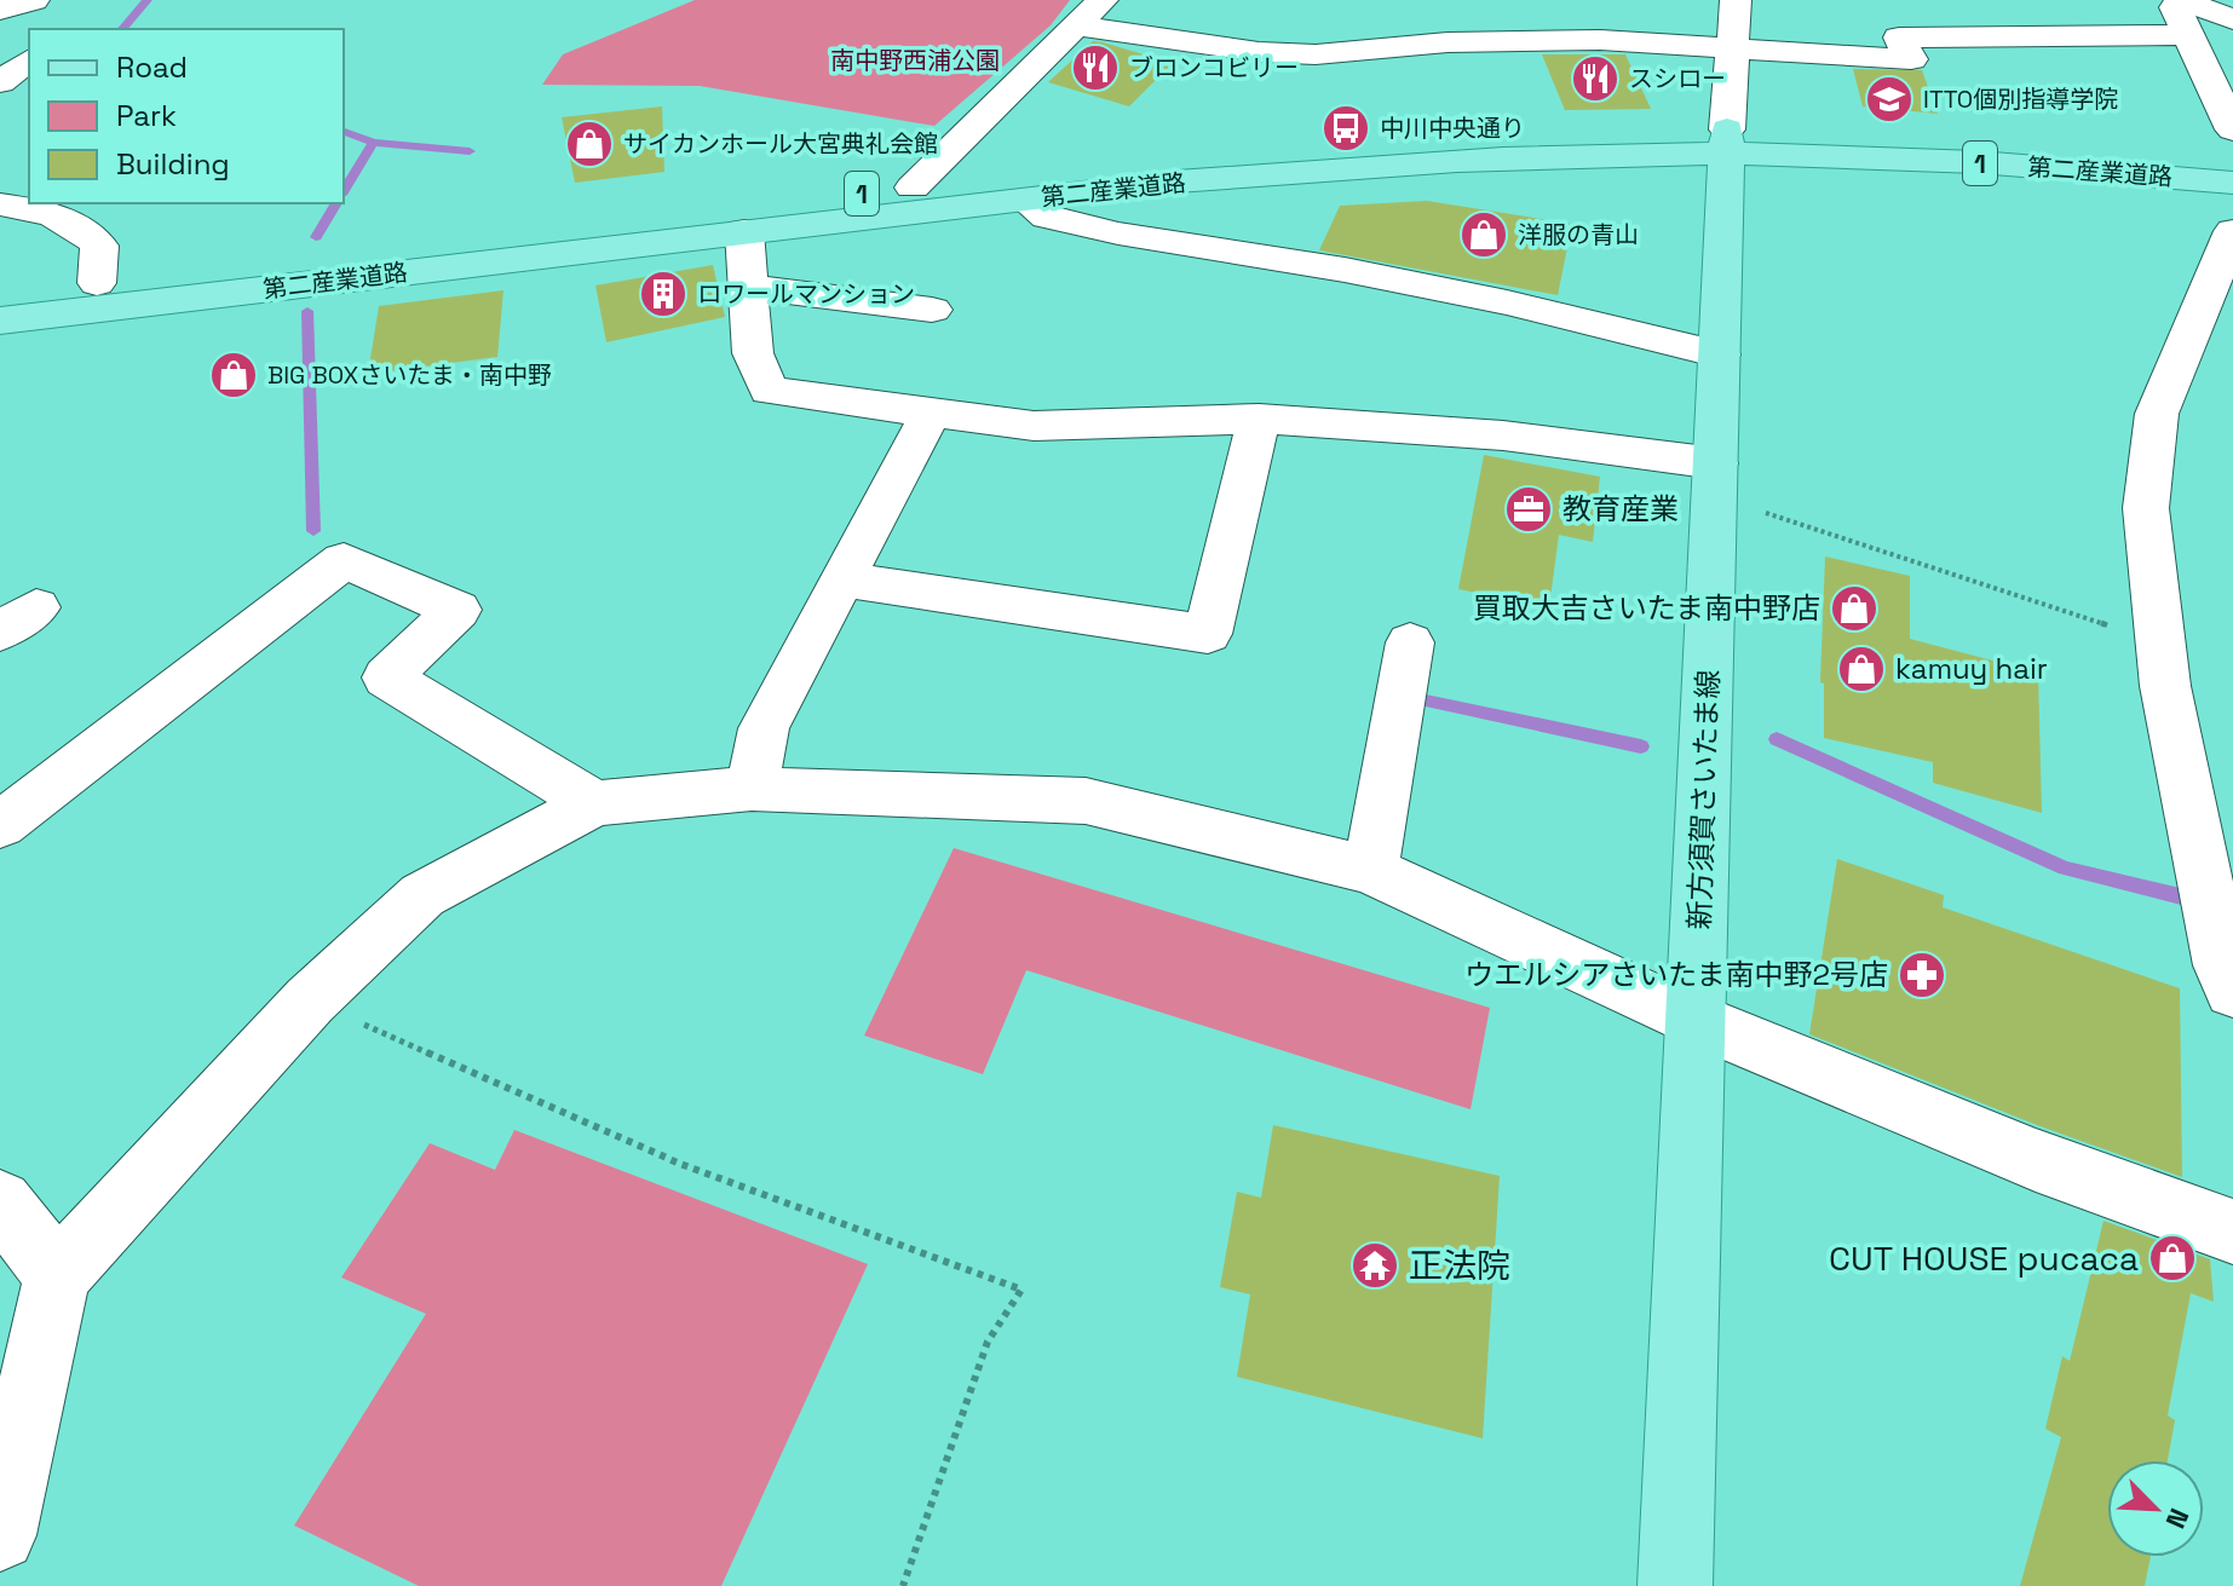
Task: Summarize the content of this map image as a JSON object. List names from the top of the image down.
{
  "streets": {
    "main road": ["1", "第二産業道路", "新方須賀さいたま線"]
  },
  "crossings": [
    ["第二産業道路", "新方須賀さいたま線"]
  ],
  "parks": ["南中野西浦公園"],
  "places": {
    "restaurant": ["ブロンコビリー", "スシロー"],
    "school or university": ["ITTO個別指導学院"],
    "bus stop": ["中川中央通り"],
    "shop": [
      "サイカンホール大宮典礼会館",
      "洋服の青山",
      "BIG BOXさいたま・南中野",
      "買取大吉さいたま南中野店",
      "kamuy hair",
      "CUT HOUSE pucaca"
    ],
    "building": ["ロワールマンション"],
    "office": ["教育産業"],
    "pharmacy": ["ウエルシアさいたま南中野2号店"],
    "temple": ["正法院"]
  },
  "legend": ["Road", "Park", "Building"],
  "north": "bottom right"
}
